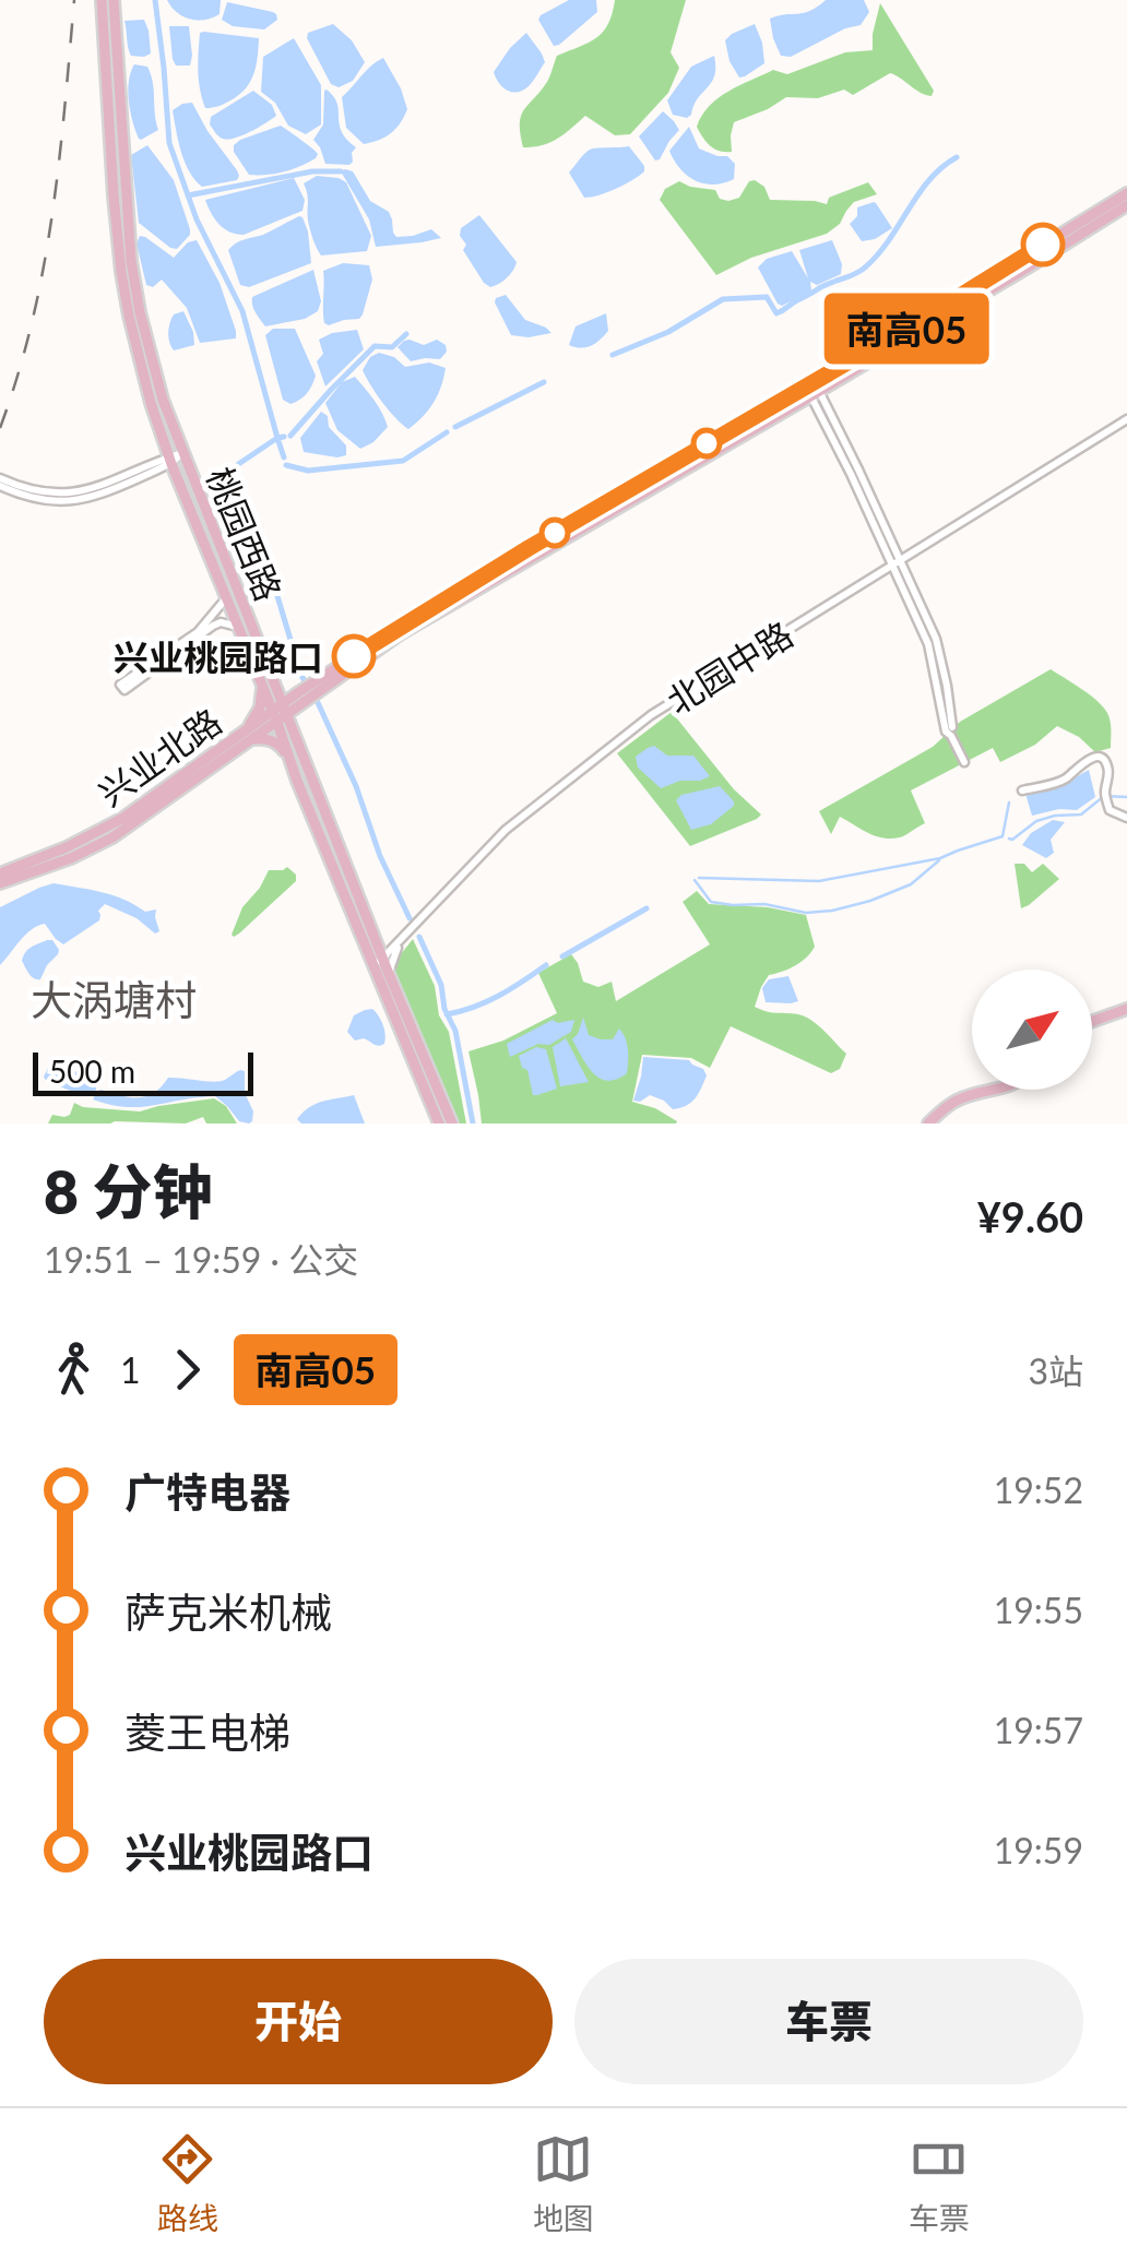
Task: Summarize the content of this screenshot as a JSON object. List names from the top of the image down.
{
  "streets": {
    "main road": ["桃园西路", "兴业北路"],
    "street": ["北园中路"]
  },
  "crossings": [
    ["桃园西路", "北园中路"],
    ["桃园西路", "兴业北路"]
  ],
  "districts": ["大涡塘村"],
  "places": ["兴业桃园路口"],
  "lines": ["bus line 南高05"],
  "scale_bar": "500 m",
  "north": "top right",
  "page": {
    "on_map": "南高05",
    "scale": "500 m",
    "heading": ["8 分钟", "19:51 – 19:59 · 公交", "¥9.60"],
    "legs": ["1", "南高05", "3站"],
    "list": [
      {
        "name": "广特电器",
        "value": "19:52"
      },
      {
        "name": "萨克米机械",
        "value": "19:55"
      },
      {
        "name": "菱王电梯",
        "value": "19:57"
      },
      {
        "name": "兴业桃园路口",
        "value": "19:59"
      }
    ],
    "buttons": ["开始", "车票"],
    "tabs": ["路线", "地图", "车票"]
  }
}
